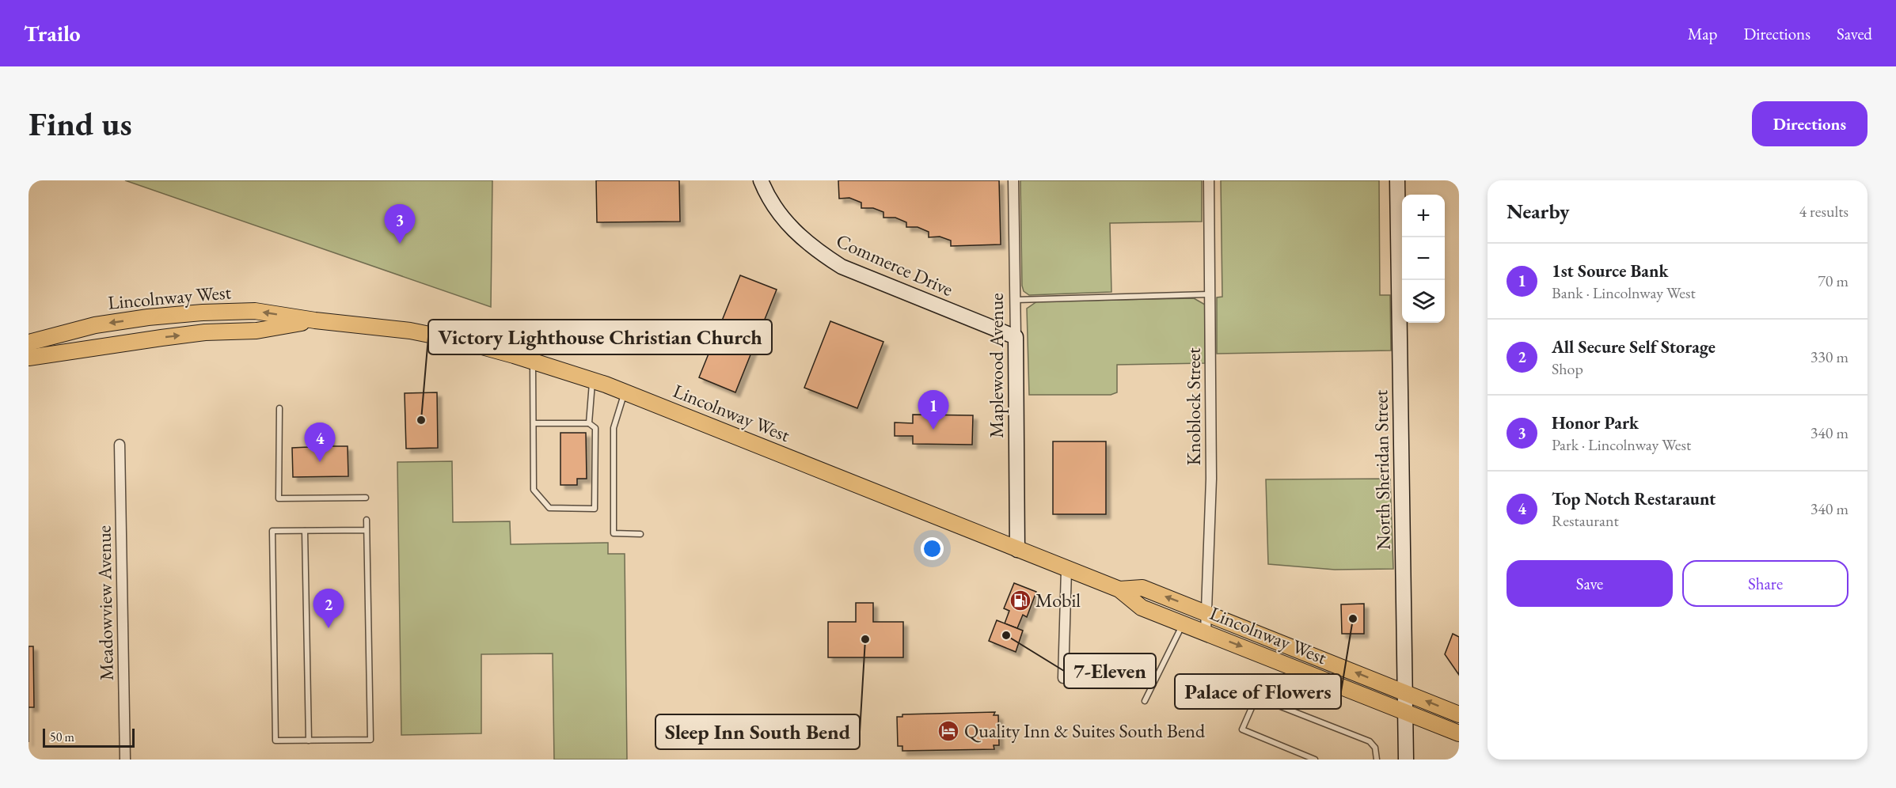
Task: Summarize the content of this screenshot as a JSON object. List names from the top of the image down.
{
  "streets": {
    "main road": ["Lincolnway West"],
    "street": [
      "Commerce Drive",
      "Maplewood Avenue",
      "Knoblock Street",
      "North Sheridan Street",
      "Meadowview Avenue"
    ]
  },
  "crossings": [
    ["Commerce Drive", "Maplewood Avenue"],
    ["Lincolnway West", "Maplewood Avenue"],
    ["Lincolnway West", "Knoblock Street"],
    ["Lincolnway West", "North Sheridan Street"]
  ],
  "places": {
    "other": [
      "Victory Lighthouse Christian Church",
      "Palace of Flowers",
      "7-Eleven",
      "Sleep Inn South Bend"
    ],
    "fuel station": ["Mobil"],
    "hotel": ["Quality Inn & Suites South Bend"]
  },
  "scale_bar": "50 m",
  "page": {
    "header": "Trailo",
    "nav": ["Map", "Directions", "Saved"],
    "buttons": [
      "Directions",
      ["Save", "Share"]
    ],
    "title": "Find us",
    "heading": ["Nearby", "4 results"],
    "map_buttons": ["+", "−"],
    "pins": [
      "3",
      "1",
      "4",
      "2"
    ],
    "list": [
      {
        "mark": "1",
        "name": "1st Source Bank",
        "note": "Bank · Lincolnway West",
        "value": "70 m"
      },
      {
        "mark": "2",
        "name": "All Secure Self Storage",
        "note": "Shop",
        "value": "330 m"
      },
      {
        "mark": "3",
        "name": "Honor Park",
        "note": "Park · Lincolnway West",
        "value": "340 m"
      },
      {
        "mark": "4",
        "name": "Top Notch Restaraunt",
        "note": "Restaurant",
        "value": "340 m"
      }
    ],
    "scale": "50 m"
  }
}
